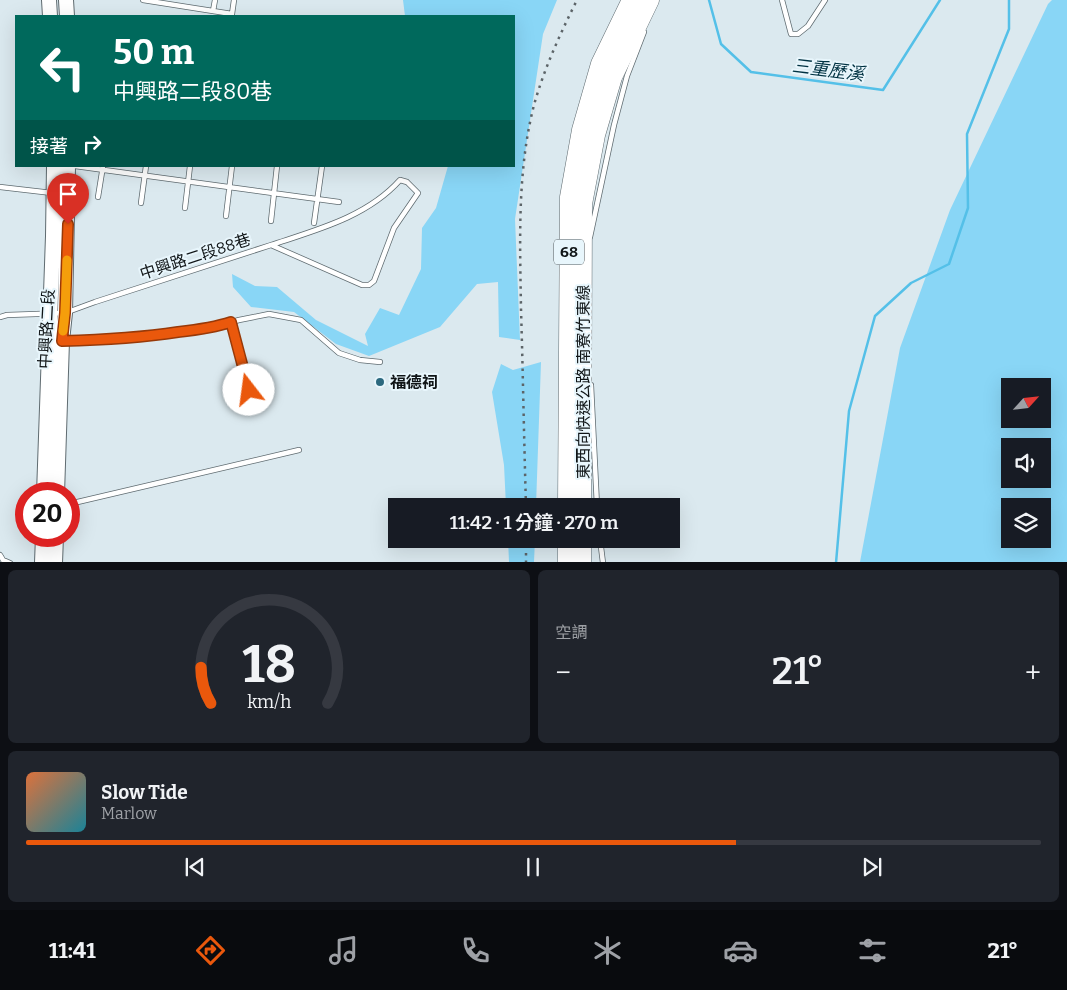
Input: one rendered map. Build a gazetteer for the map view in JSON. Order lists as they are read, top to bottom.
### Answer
{
  "streets": {
    "highway": ["68", "東西向快速公路 南寮竹東線"],
    "main road": ["中興路二段"],
    "lane": ["中興路二段88巷"]
  },
  "crossings": [
    ["中興路二段88巷", "中興路二段"]
  ],
  "water": ["三重歷溪"],
  "places": ["福德祠"],
  "north": "top right",
  "page": {
    "turn": ["50 m", "中興路二段80巷"],
    "then": "接著",
    "limit": "20",
    "trip": "11:42 · 1 分鐘 · 270 m",
    "tile": "空調",
    "heat": ["−", "21°", "+"],
    "song": ["Slow Tide", "Marlow"],
    "tabs": ["11:41", "21°"],
    "gauge": ["18", "km/h"]
  }
}
